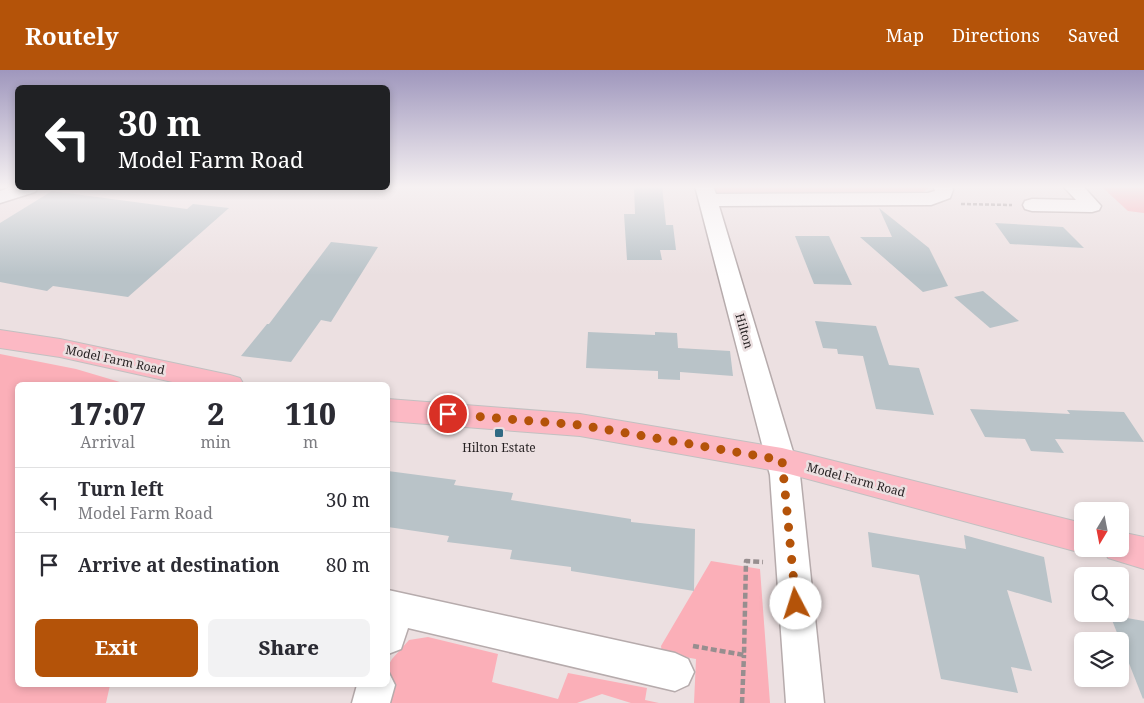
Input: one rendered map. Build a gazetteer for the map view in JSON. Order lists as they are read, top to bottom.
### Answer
{
  "streets": {
    "main road": ["Model Farm Road"],
    "street": ["Hilton"]
  },
  "crossings": [
    ["Hilton", "Model Farm Road"]
  ],
  "places": {
    "transit": ["Hilton Estate"]
  },
  "north": "bottom",
  "page": {
    "header": "Routely",
    "nav": ["Map", "Directions", "Saved"],
    "turn": ["30 m", "Model Farm Road"],
    "eta": [
      "17:07",
      "Arrival",
      "2",
      "min",
      "110",
      "m"
    ],
    "list": [
      {
        "name": "Turn left",
        "note": "Model Farm Road",
        "value": "30 m"
      },
      {
        "name": "Arrive at destination",
        "value": "80 m"
      }
    ],
    "buttons": ["Exit", "Share"]
  }
}
